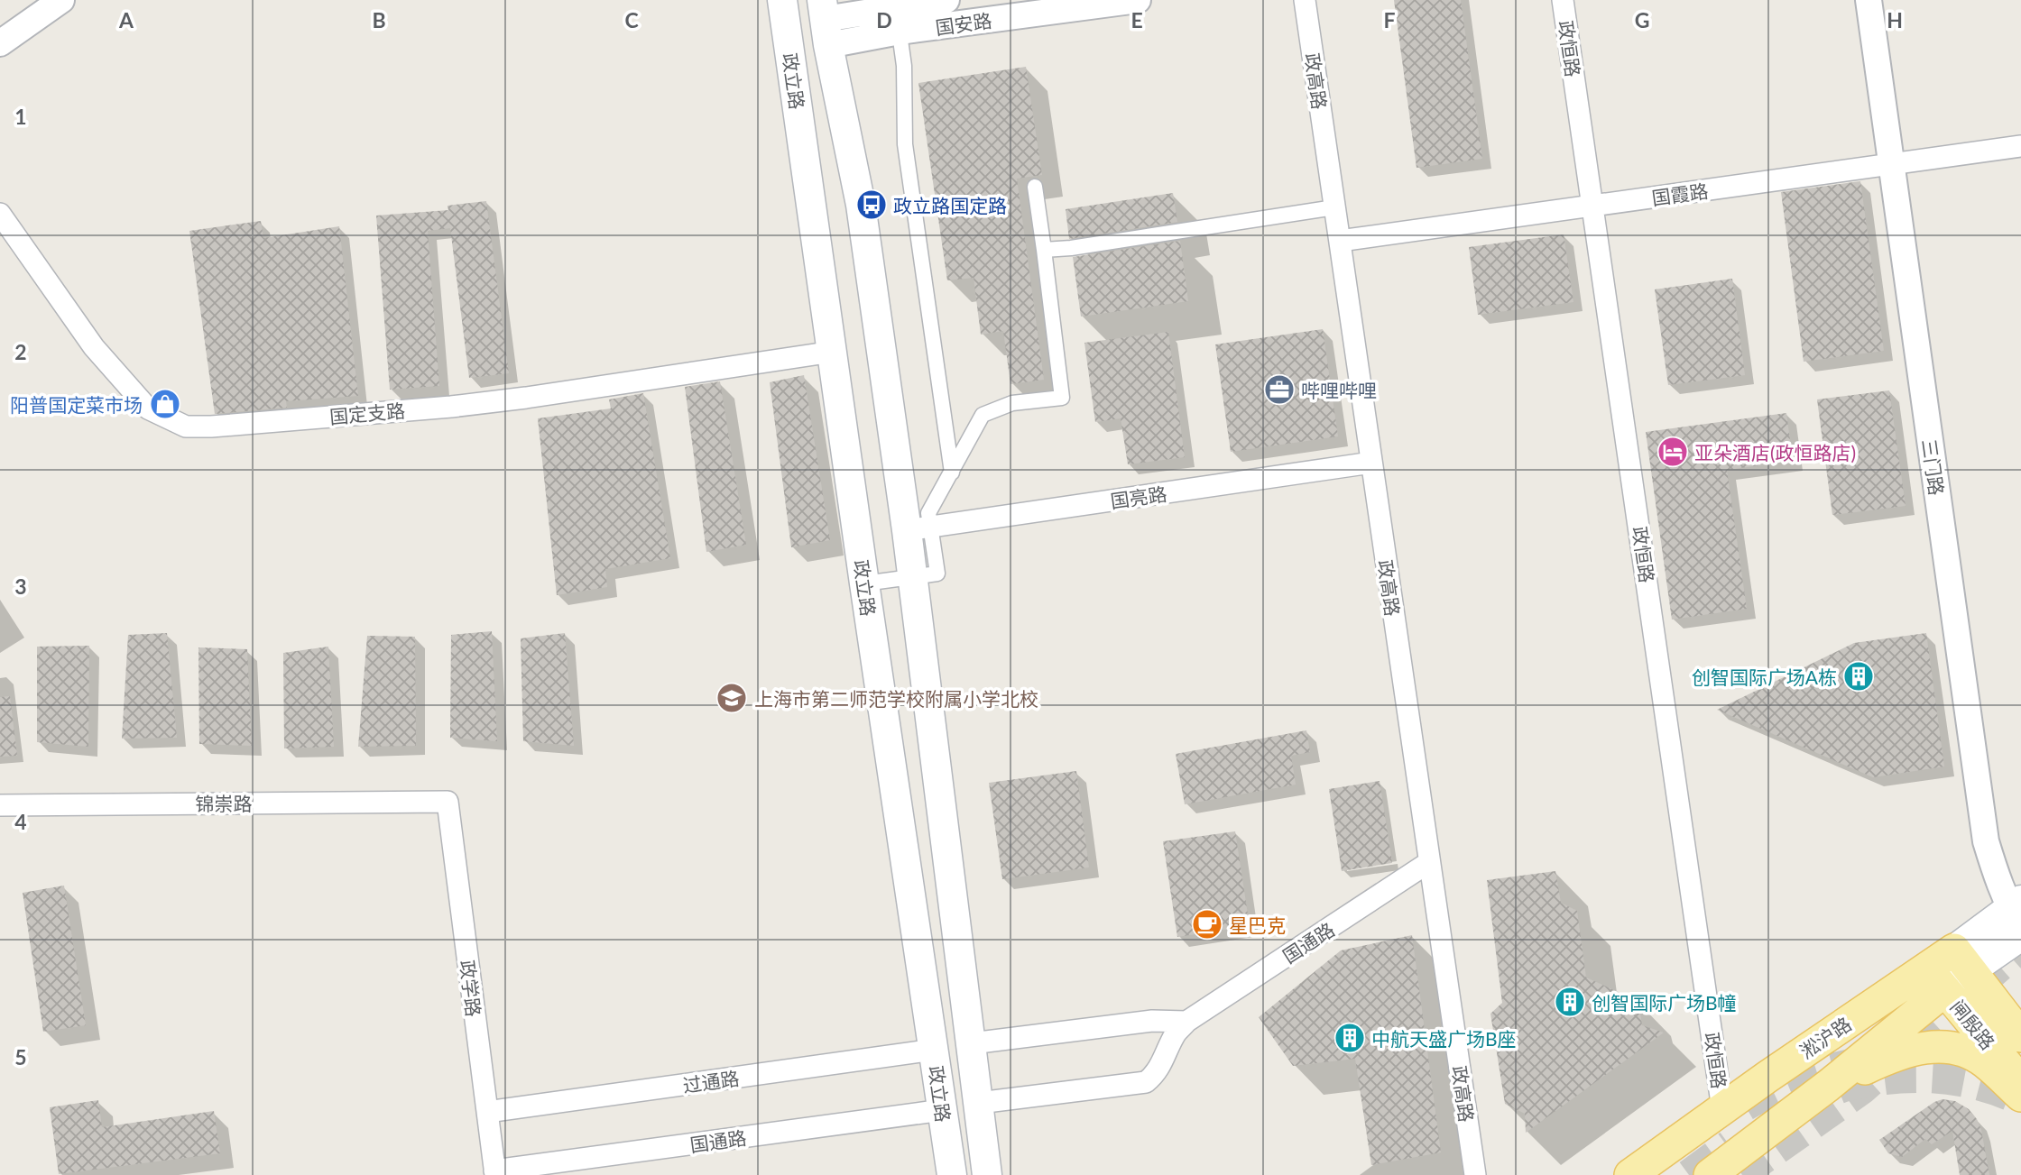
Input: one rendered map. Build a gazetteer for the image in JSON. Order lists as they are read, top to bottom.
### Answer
{
  "streets": {
    "main road": ["政立路", "闸殷路", "淞沪路"],
    "street": [
      "国安路",
      "政恒路",
      "政高路",
      "国霞路",
      "国定支路",
      "三门路",
      "国亮路",
      "锦崇路",
      "国通路",
      "政学路",
      "过通路"
    ]
  },
  "crossings": [
    ["国安路", "政立路"],
    ["政恒路", "国霞路"],
    ["政恒路", "淞沪路"],
    ["政立路", "国定支路"],
    ["政立路", "国亮路"],
    ["政立路", "国通路"],
    ["政立路", "过通路"],
    ["政高路", "国霞路"],
    ["政高路", "国亮路"],
    ["政高路", "国通路"],
    ["国霞路", "三门路"],
    ["三门路", "淞沪路"],
    ["锦崇路", "政学路"],
    ["国通路", "政学路"],
    ["政学路", "过通路"],
    ["闸殷路", "淞沪路"]
  ],
  "places": {
    "bus stop": ["政立路国定路"],
    "office": ["哔哩哔哩"],
    "shop": ["阳普国定菜市场"],
    "hotel": ["亚朵酒店(政恒路店)"],
    "building": ["创智国际广场A栋", "创智国际广场B幢", "中航天盛广场B座"],
    "school or university": ["上海市第二师范学校附属小学北校"],
    "cafe": ["星巴克"]
  },
  "grid": {
    "columns": [
      "A",
      "B",
      "C",
      "D",
      "E",
      "F",
      "G",
      "H"
    ],
    "rows": [
      "1",
      "2",
      "3",
      "4",
      "5"
    ]
  }
}
